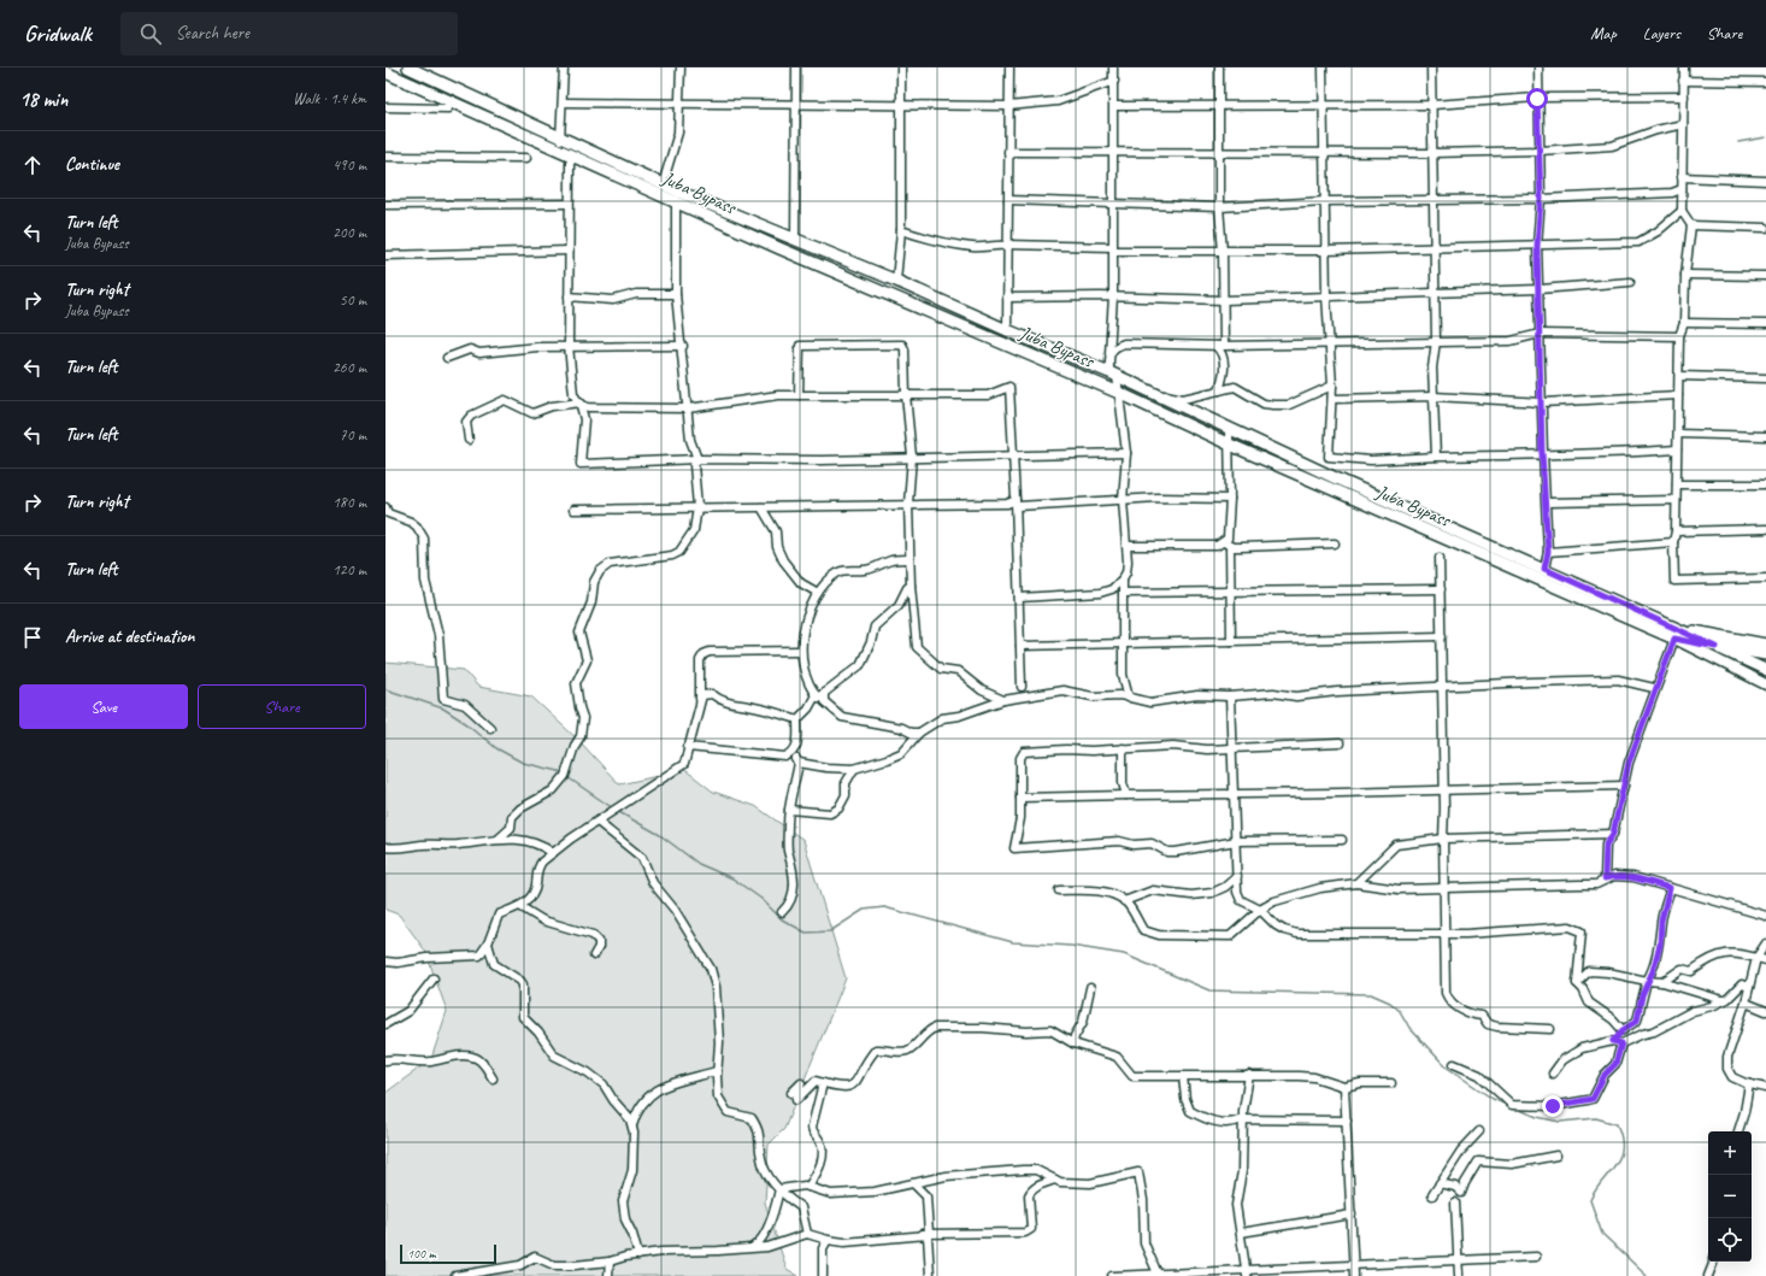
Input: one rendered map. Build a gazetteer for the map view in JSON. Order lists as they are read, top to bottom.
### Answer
{
  "streets": {
    "main road": ["Juba Bypass"]
  },
  "scale_bar": "100 m",
  "page": {
    "header": "Gridwalk",
    "search": "Search here",
    "nav": ["Map", "Layers", "Share"],
    "heading": ["18 min", "Walk · 1.4 km"],
    "list": [
      ["Continue", "490 m"],
      ["Turn left", "Juba Bypass", "200 m"],
      ["Turn right", "Juba Bypass", "50 m"],
      ["Turn left", "260 m"],
      ["Turn left", "70 m"],
      ["Turn right", "180 m"],
      ["Turn left", "120 m"],
      "Arrive at destination"
    ],
    "buttons": ["Save", "Share"],
    "map_buttons": ["+", "−"],
    "scale": "100 m"
  }
}
